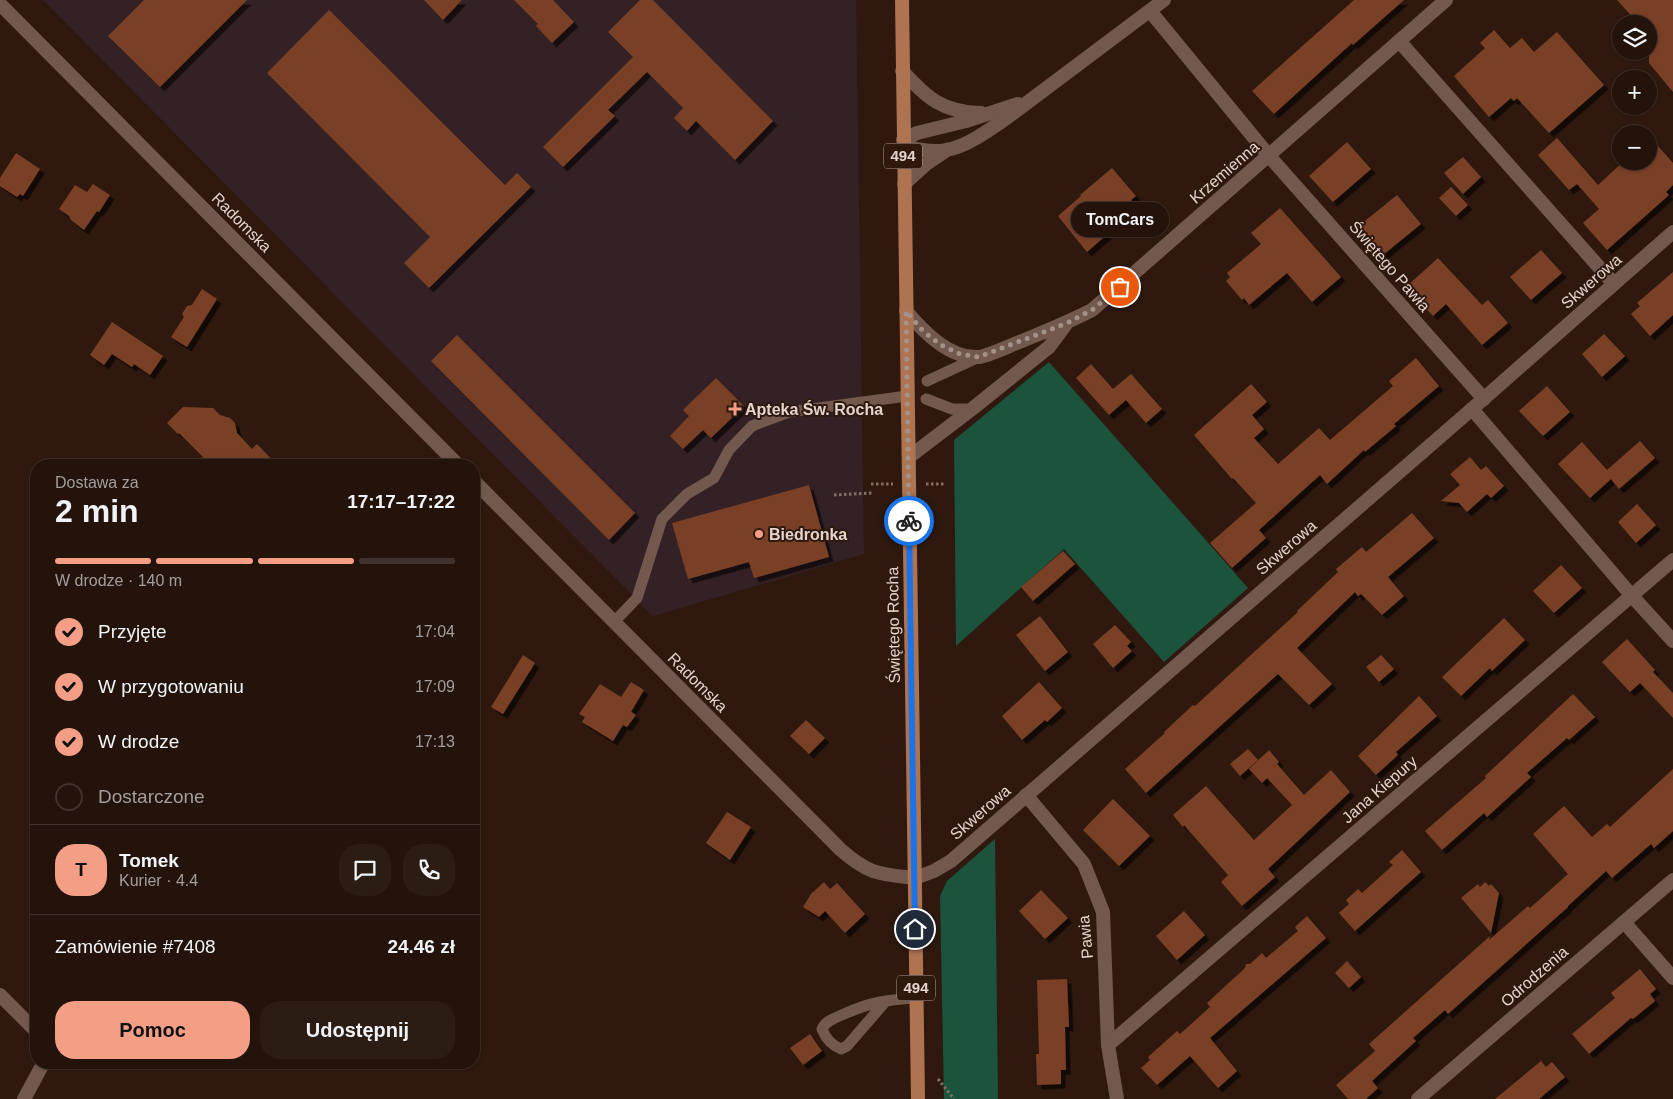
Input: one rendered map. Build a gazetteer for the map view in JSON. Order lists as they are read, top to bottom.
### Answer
{
  "streets": {
    "main road": ["494", "Świętego Rocha"],
    "street": [
      "Krzemienna",
      "Radomska",
      "Świętego Pawła",
      "Skwerowa",
      "Jana Kiepury",
      "Pawia",
      "Odrodzenia"
    ]
  },
  "crossings": [
    ["Krzemienna", "Świętego Pawła"],
    ["Krzemienna", "Świętego Rocha"],
    ["Radomska", "Skwerowa"],
    ["Radomska", "Świętego Rocha"],
    ["Świętego Pawła", "Skwerowa"],
    ["Skwerowa", "Świętego Rocha"],
    ["Skwerowa", "Pawia"],
    ["Jana Kiepury", "Pawia"]
  ],
  "places": {
    "other": ["TomCars", "Biedronka"],
    "health": ["Apteka Św. Rocha"]
  },
  "page": {
    "map_buttons": ["+", "−"],
    "bubble": "TomCars",
    "heading": ["2 min", "Dostawa za", "17:17–17:22"],
    "panel": [
      "Tomek",
      "Kurier · 4.4",
      "Zamówienie #7408",
      "24.46 zł"
    ],
    "bar": "W drodze · 140 m",
    "list": [
      ["Przyjęte", "17:04"],
      ["W przygotowaniu", "17:09"],
      ["W drodze", "17:13"],
      "Dostarczone"
    ],
    "round": "T",
    "buttons": ["Pomoc", "Udostępnij"]
  }
}
